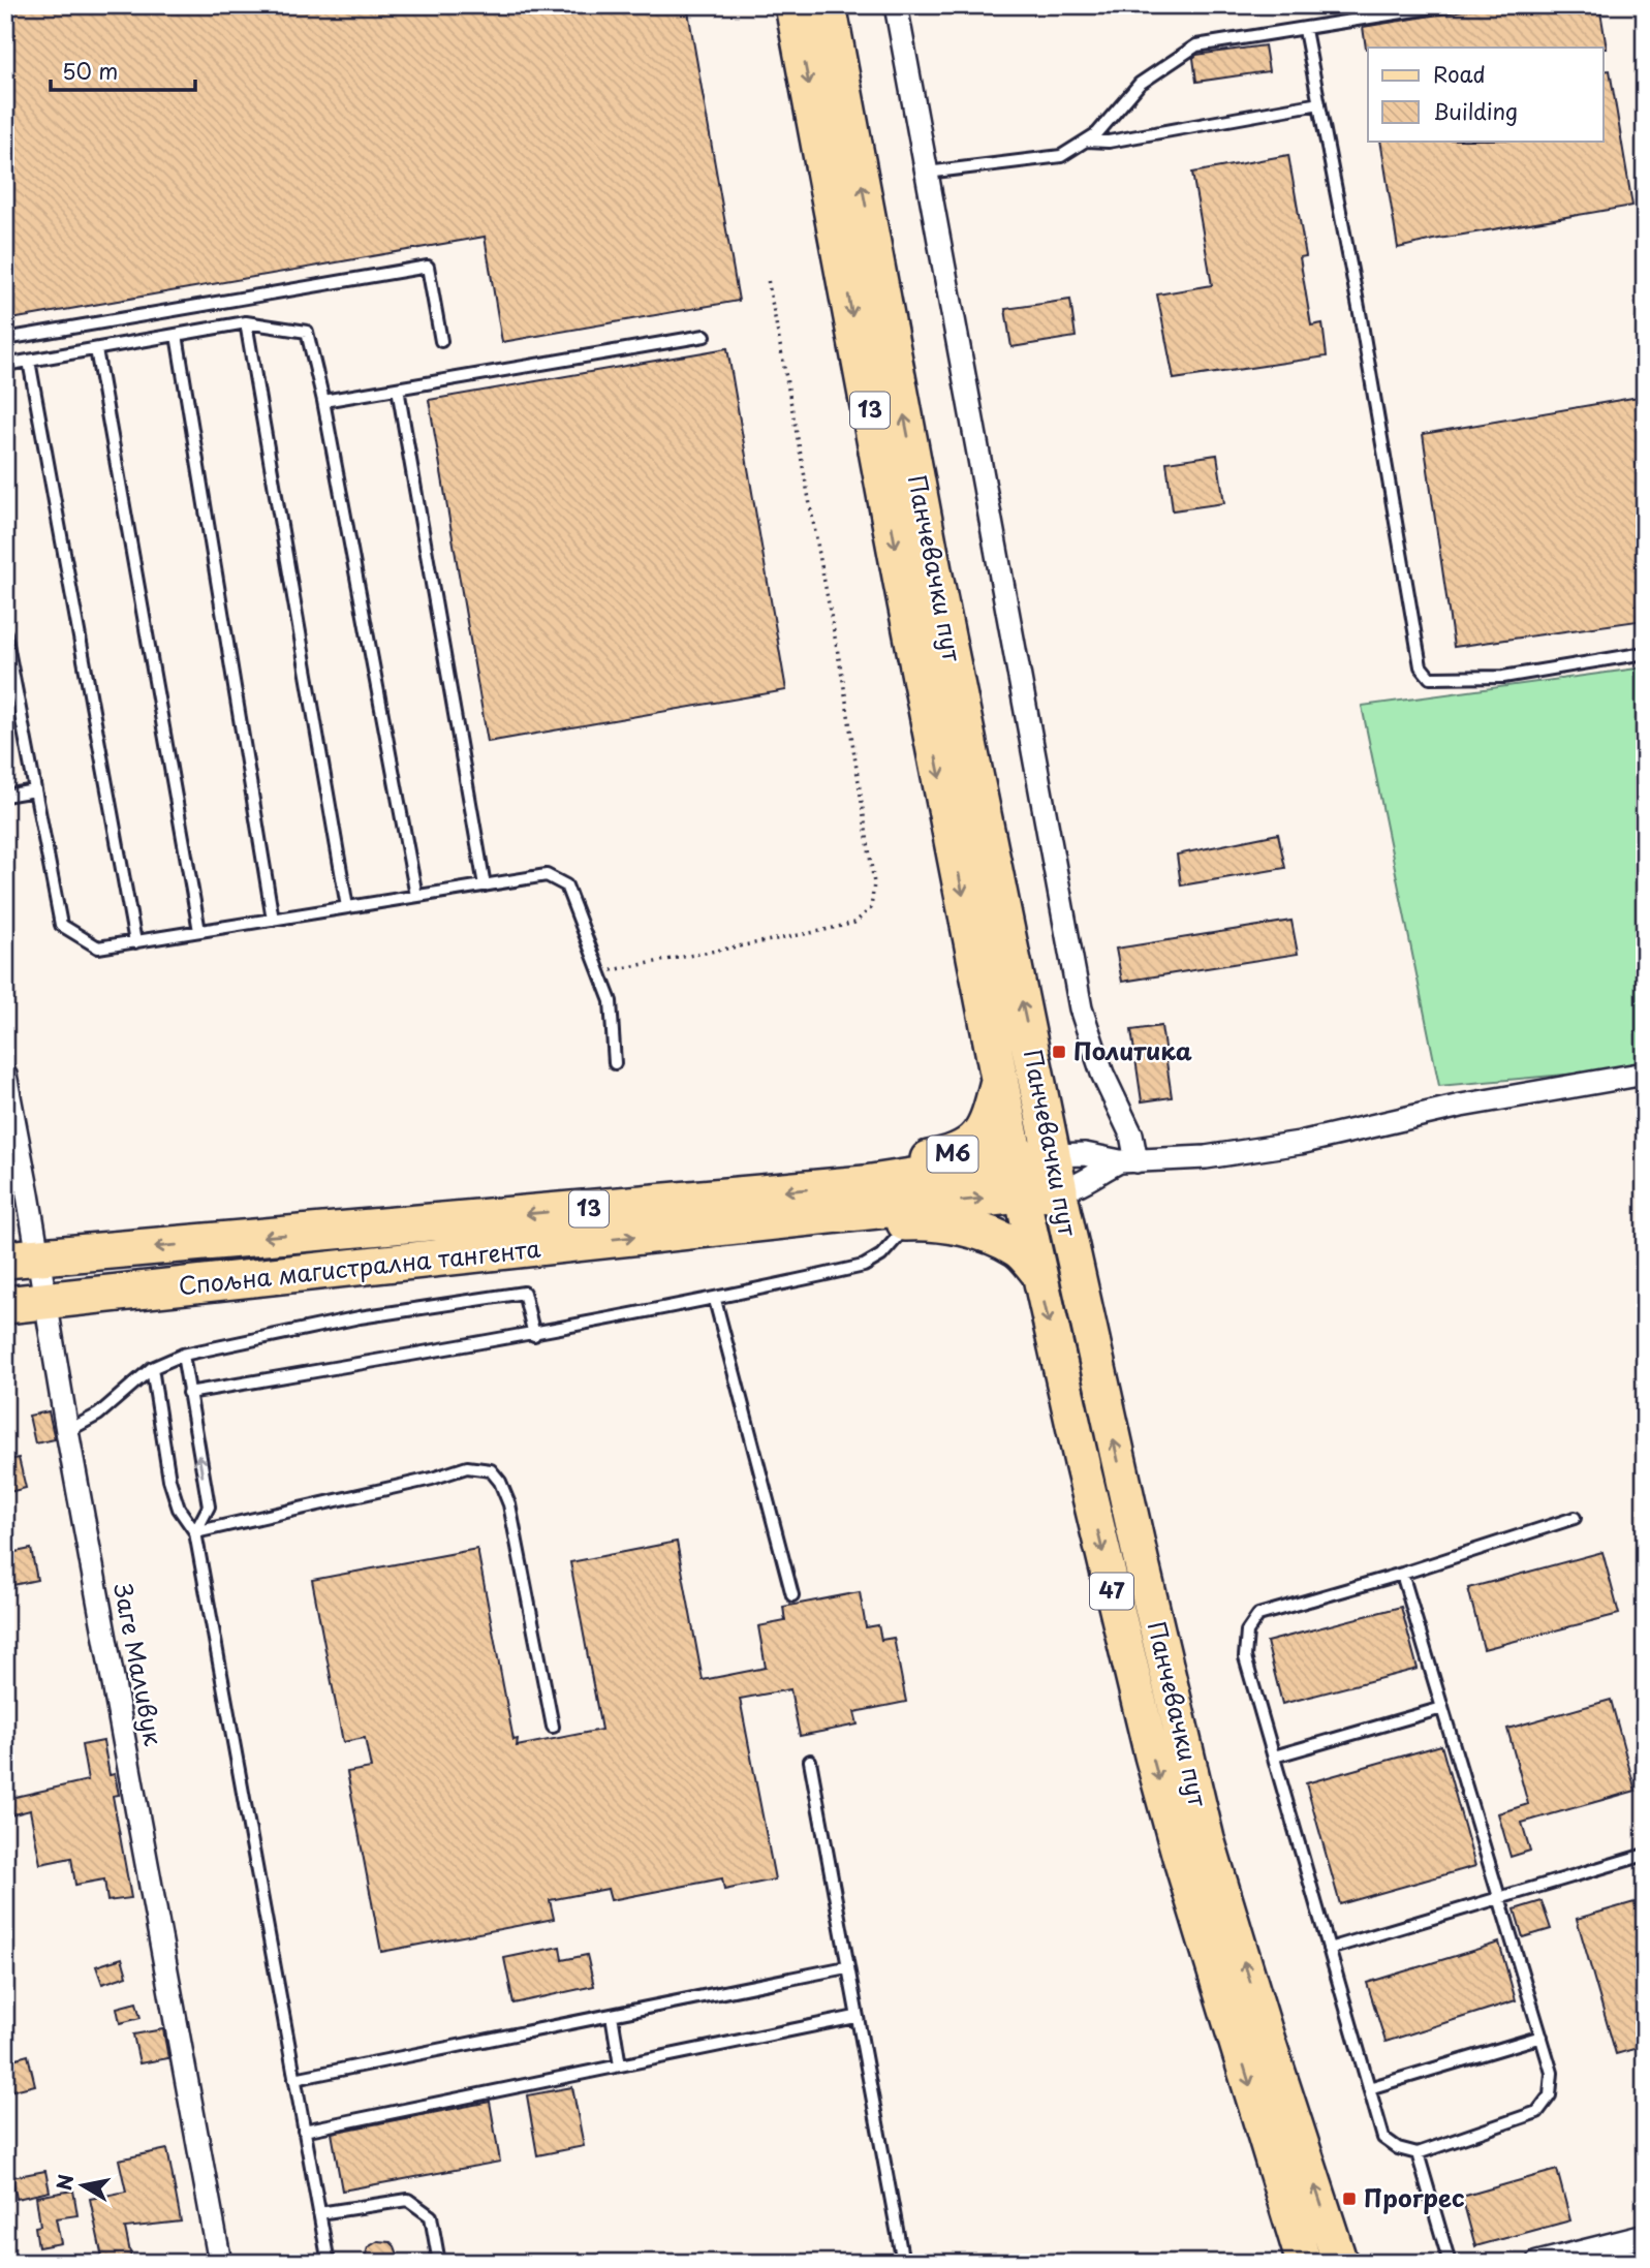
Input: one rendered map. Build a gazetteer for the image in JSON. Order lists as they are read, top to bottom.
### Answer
{
  "streets": {
    "highway": [
      "13",
      "Панчевачки пут",
      "M6",
      "Спољна магистрална тангента"
    ],
    "main road": ["47"],
    "street": ["Заге Маливук"]
  },
  "crossings": [
    ["Панчевачки пут", "M6"],
    ["Панчевачки пут", "Спољна магистрална тангента"],
    ["M6", "Спољна магистрална тангента"],
    ["Спољна магистрална тангента", "Заге Маливук"]
  ],
  "places": {
    "transit": ["Политика", "Прогрес"]
  },
  "legend": ["Road", "Building"],
  "scale_bar": "50 m",
  "north": "left"
}
